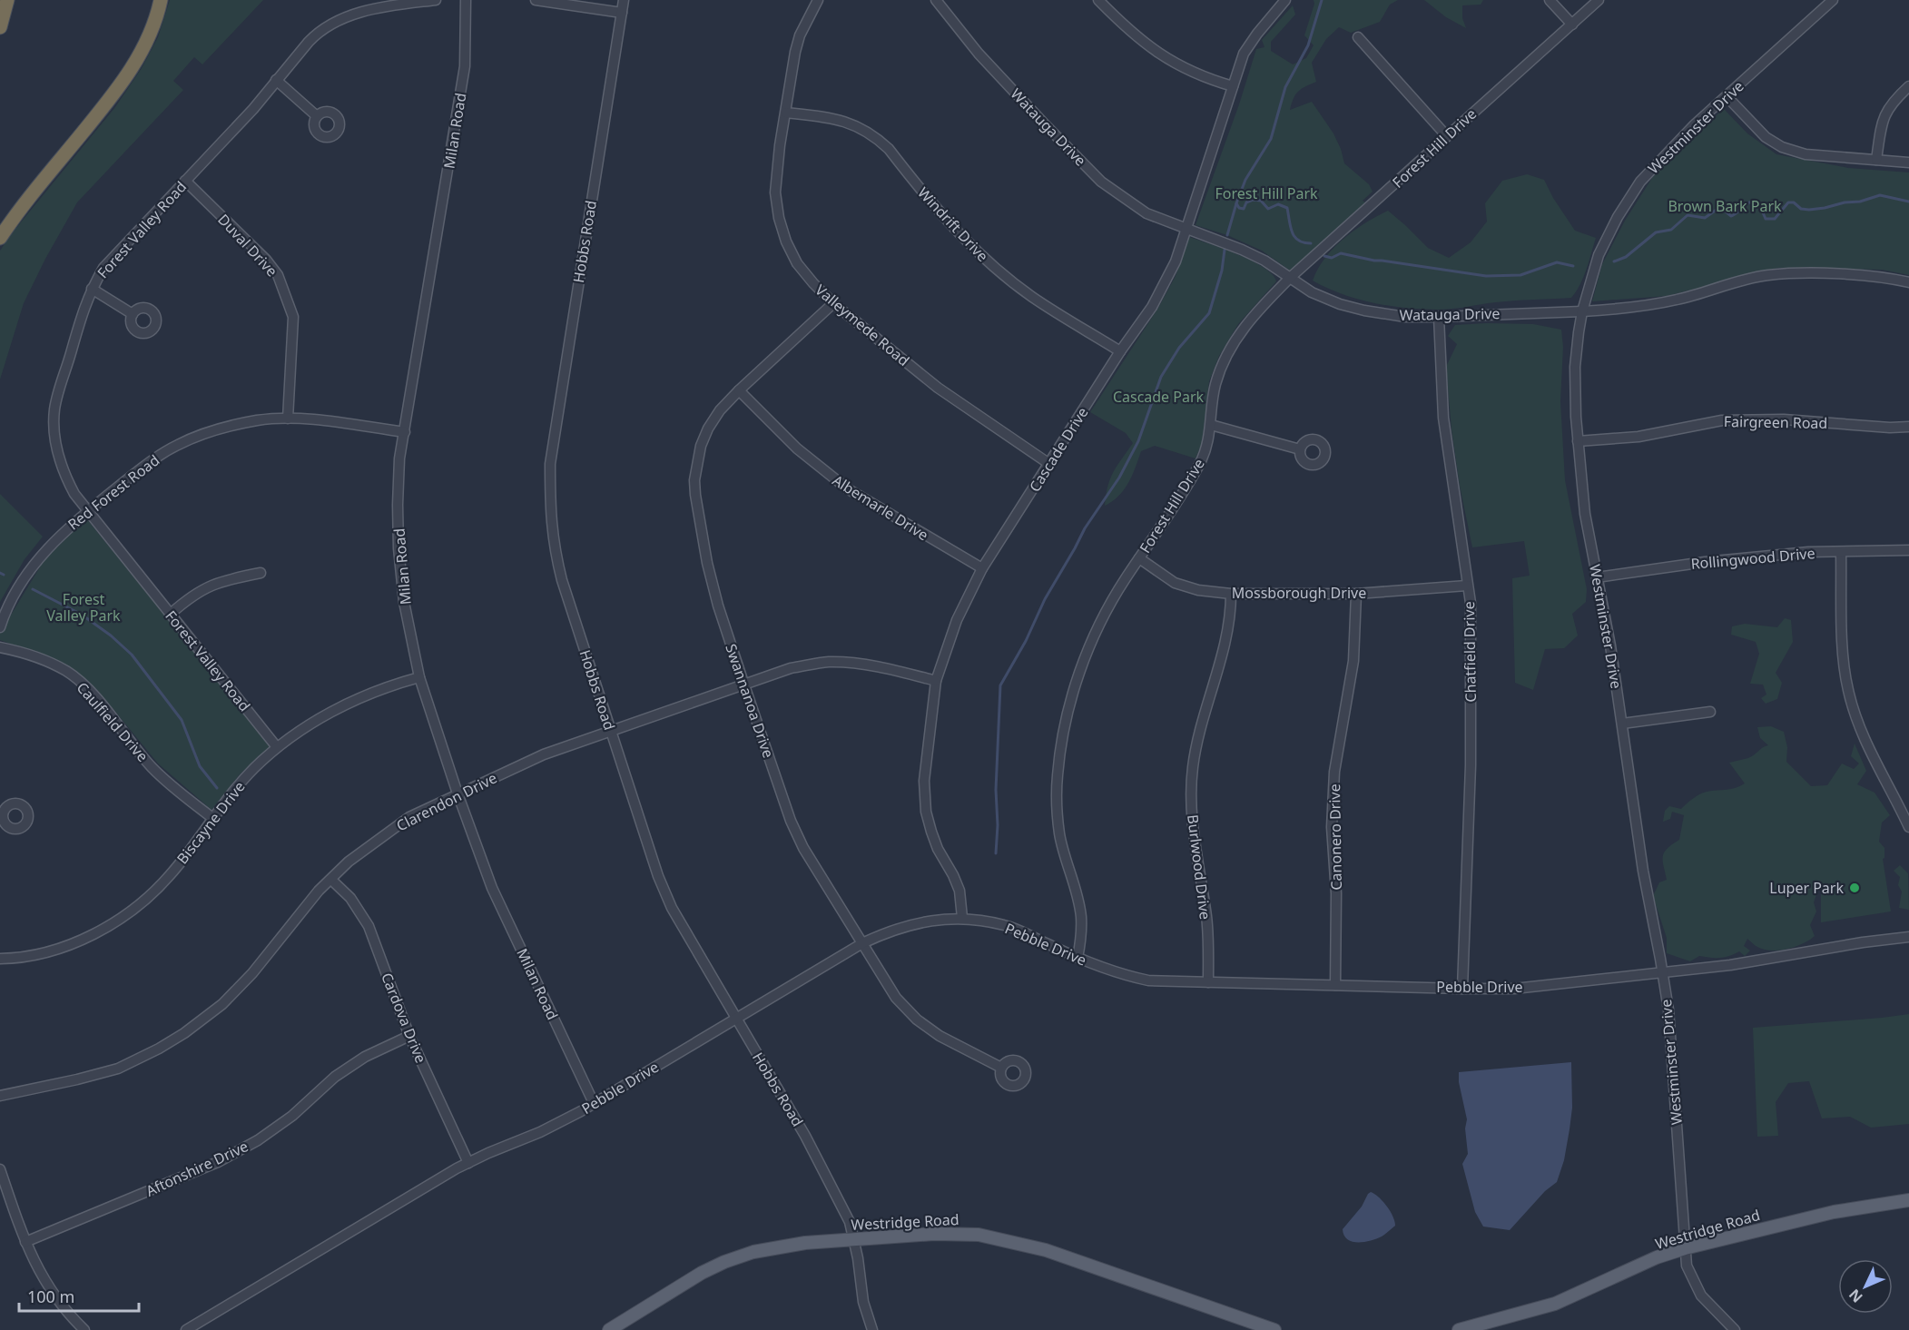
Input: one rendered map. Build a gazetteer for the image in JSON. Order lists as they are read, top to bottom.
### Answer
{
  "streets": {
    "main road": ["Westridge Road"],
    "street": [
      "Watauga Drive",
      "Westminster Drive",
      "Milan Road",
      "Forest Hill Drive",
      "Windrift Drive",
      "Forest Valley Road",
      "Hobbs Road",
      "Duval Drive",
      "Valleymede Road",
      "Fairgreen Road",
      "Cascade Drive",
      "Red Forest Road",
      "Albemarle Drive",
      "Rollingwood Drive",
      "Mossborough Drive",
      "Chatfield Drive",
      "Swannanoa Drive",
      "Caulfield Drive",
      "Clarendon Drive",
      "Biscayne Drive",
      "Canonero Drive",
      "Burlwood Drive",
      "Pebble Drive",
      "Cardova Drive",
      "Aftonshire Drive"
    ]
  },
  "crossings": [
    ["Watauga Drive", "Westminster Drive"],
    ["Watauga Drive", "Forest Hill Drive"],
    ["Watauga Drive", "Cascade Drive"],
    ["Watauga Drive", "Chatfield Drive"],
    ["Westminster Drive", "Fairgreen Road"],
    ["Westminster Drive", "Rollingwood Drive"],
    ["Westminster Drive", "Pebble Drive"],
    ["Westminster Drive", "Westridge Road"],
    ["Milan Road", "Red Forest Road"],
    ["Milan Road", "Clarendon Drive"],
    ["Milan Road", "Biscayne Drive"],
    ["Milan Road", "Pebble Drive"],
    ["Forest Hill Drive", "Mossborough Drive"],
    ["Forest Hill Drive", "Pebble Drive"],
    ["Windrift Drive", "Valleymede Road"],
    ["Windrift Drive", "Cascade Drive"],
    ["Forest Valley Road", "Duval Drive"],
    ["Forest Valley Road", "Red Forest Road"],
    ["Forest Valley Road", "Biscayne Drive"],
    ["Hobbs Road", "Clarendon Drive"],
    ["Hobbs Road", "Pebble Drive"],
    ["Hobbs Road", "Westridge Road"],
    ["Duval Drive", "Red Forest Road"],
    ["Valleymede Road", "Cascade Drive"],
    ["Valleymede Road", "Swannanoa Drive"],
    ["Cascade Drive", "Albemarle Drive"],
    ["Cascade Drive", "Clarendon Drive"],
    ["Cascade Drive", "Pebble Drive"],
    ["Albemarle Drive", "Swannanoa Drive"],
    ["Mossborough Drive", "Chatfield Drive"],
    ["Mossborough Drive", "Canonero Drive"],
    ["Mossborough Drive", "Burlwood Drive"],
    ["Chatfield Drive", "Pebble Drive"],
    ["Swannanoa Drive", "Clarendon Drive"],
    ["Swannanoa Drive", "Pebble Drive"],
    ["Caulfield Drive", "Biscayne Drive"],
    ["Clarendon Drive", "Cardova Drive"],
    ["Canonero Drive", "Pebble Drive"],
    ["Burlwood Drive", "Pebble Drive"],
    ["Pebble Drive", "Cardova Drive"],
    ["Cardova Drive", "Aftonshire Drive"]
  ],
  "parks": [
    "Forest Hill Park",
    "Brown Bark Park",
    "Cascade Park",
    "Forest Valley Park"
  ],
  "places": ["Luper Park"],
  "scale_bar": "100 m",
  "north": "bottom left"
}
